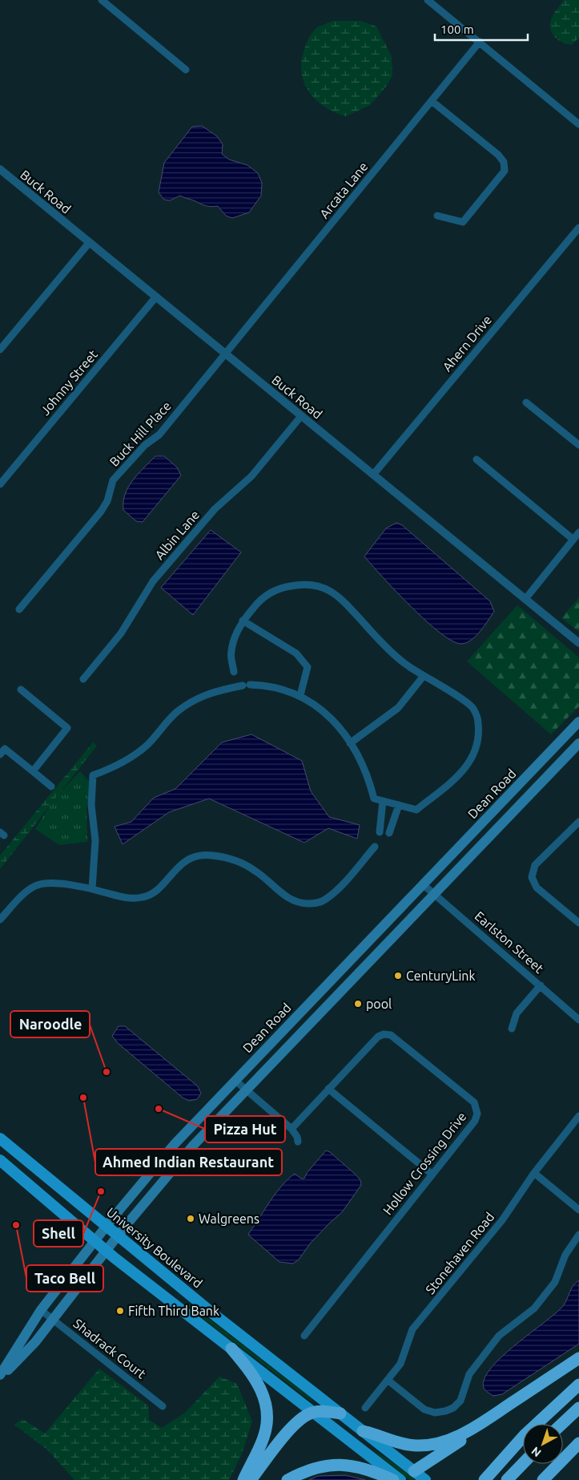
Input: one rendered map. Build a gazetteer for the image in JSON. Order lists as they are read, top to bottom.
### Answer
{
  "streets": {
    "main road": ["Dean Road", "University Boulevard"],
    "street": [
      "Arcata Lane",
      "Buck Road",
      "Ahern Drive",
      "Johnny Street",
      "Buck Hill Place",
      "Albin Lane",
      "Earlston Street",
      "Hollow Crossing Drive",
      "Stonehaven Road",
      "Shadrack Court"
    ]
  },
  "crossings": [
    ["Arcata Lane", "Buck Road"],
    ["Arcata Lane", "Buck Hill Place"],
    ["Buck Road", "Ahern Drive"],
    ["Buck Road", "Johnny Street"],
    ["Buck Road", "Buck Hill Place"],
    ["Buck Road", "Albin Lane"],
    ["Dean Road", "Earlston Street"],
    ["Dean Road", "University Boulevard"],
    ["Dean Road", "Shadrack Court"]
  ],
  "places": [
    "CenturyLink",
    "pool",
    "Naroodle",
    "Ahmed Indian Restaurant",
    "Pizza Hut",
    "Shell",
    "Walgreens",
    "Taco Bell",
    "Fifth Third Bank"
  ],
  "scale_bar": "100 m",
  "north": "bottom left"
}
